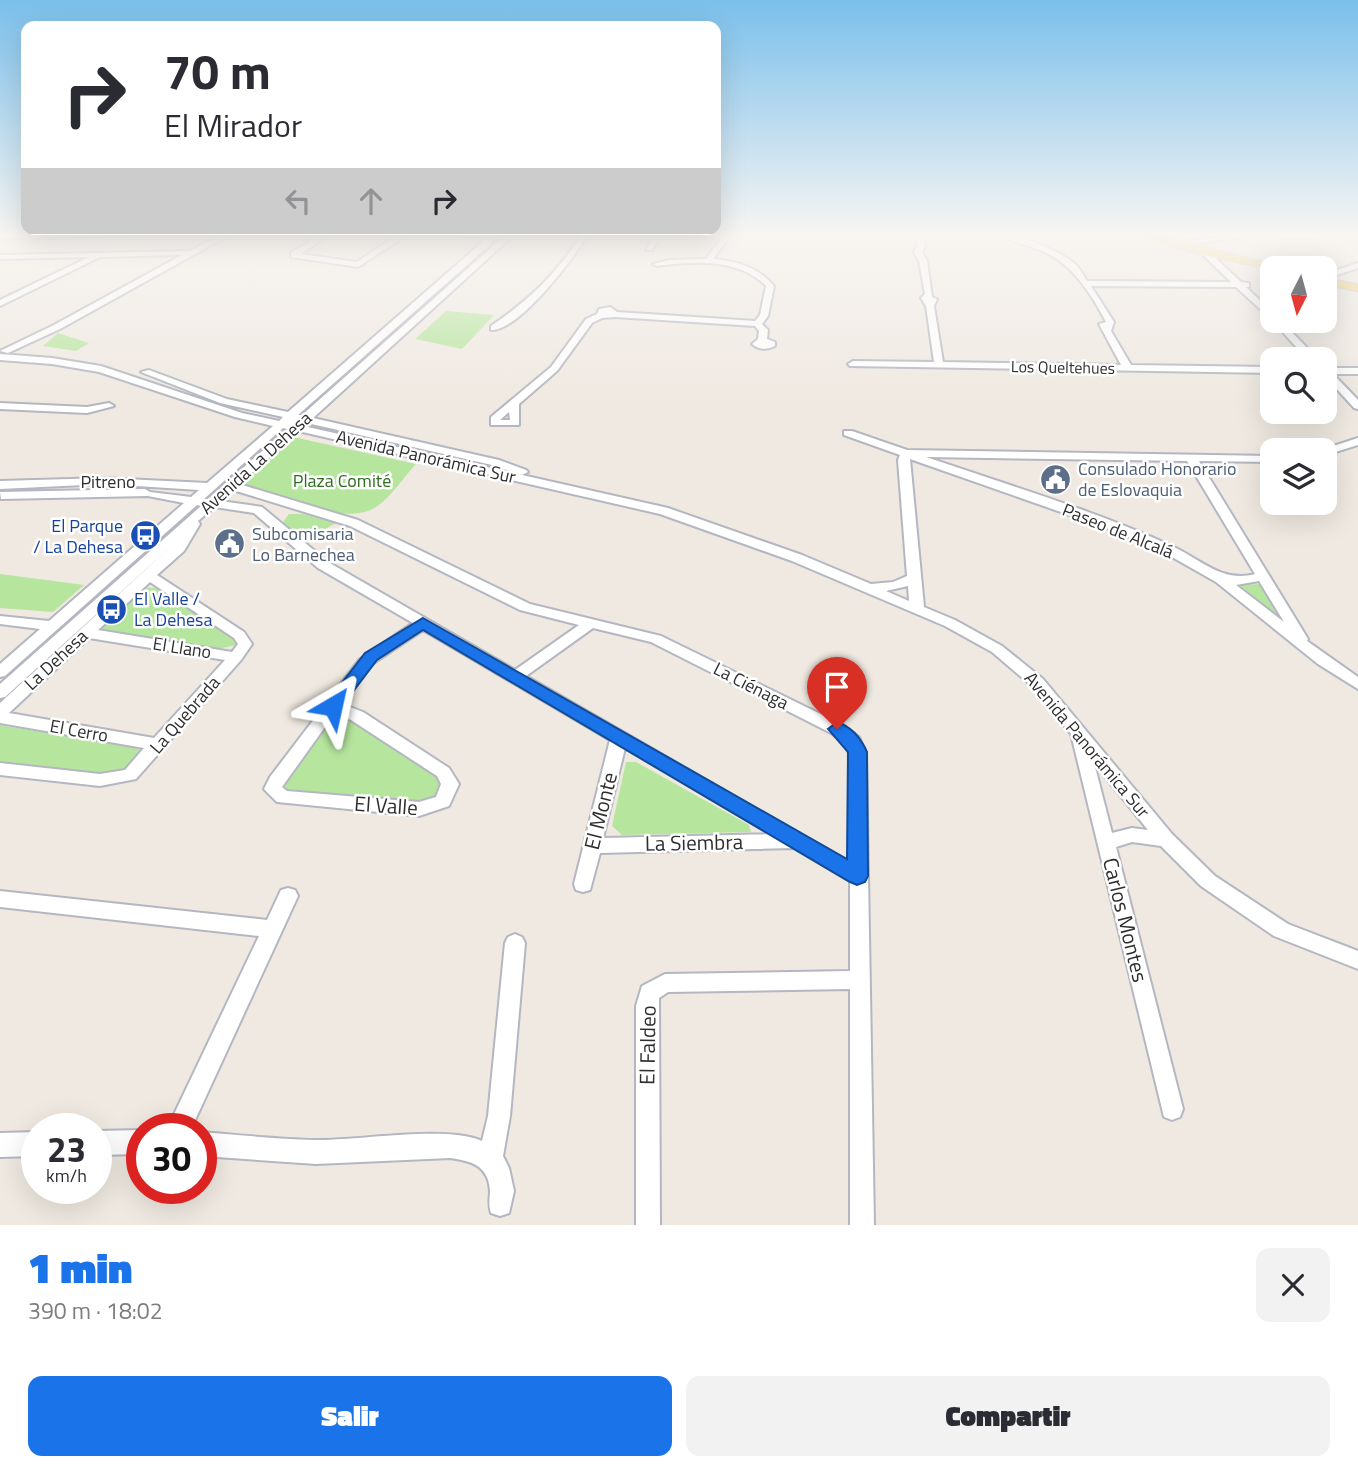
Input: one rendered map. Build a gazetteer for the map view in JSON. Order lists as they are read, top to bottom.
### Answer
{
  "streets": {
    "street": [
      "Los Queltehues",
      "Avenida Panorámica Sur",
      "Avenida La Dehesa",
      "Pitreno",
      "Paseo de Alcalá",
      "El Llano",
      "La Dehesa",
      "La Ciénaga",
      "La Quebrada",
      "El Cerro",
      "El Valle",
      "El Monte",
      "La Siembra",
      "Carlos Montes",
      "El Faldeo"
    ]
  },
  "crossings": [
    ["Avenida Panorámica Sur", "Avenida La Dehesa"],
    ["Avenida Panorámica Sur", "Carlos Montes"],
    ["Avenida La Dehesa", "Pitreno"],
    ["Avenida La Dehesa", "La Dehesa"],
    ["Avenida La Dehesa", "La Ciénaga"],
    ["El Llano", "La Dehesa"],
    ["El Llano", "La Quebrada"],
    ["La Dehesa", "El Cerro"],
    ["La Ciénaga", "El Faldeo"],
    ["La Quebrada", "El Cerro"],
    ["El Monte", "La Siembra"]
  ],
  "parks": ["Plaza Comité"],
  "places": {
    "public building": ["Consulado Honorario de Eslovaquia", "Subcomisaria Lo Barnechea"],
    "bus stop": ["El Parque / La Dehesa", "El Valle / La Dehesa"]
  },
  "north": "bottom",
  "page": {
    "turn": ["70 m", "El Mirador"],
    "speed": "23 km/h",
    "limit": "30",
    "heading": ["1 min", "390 m · 18:02"],
    "buttons": ["Salir", "Compartir"]
  }
}
